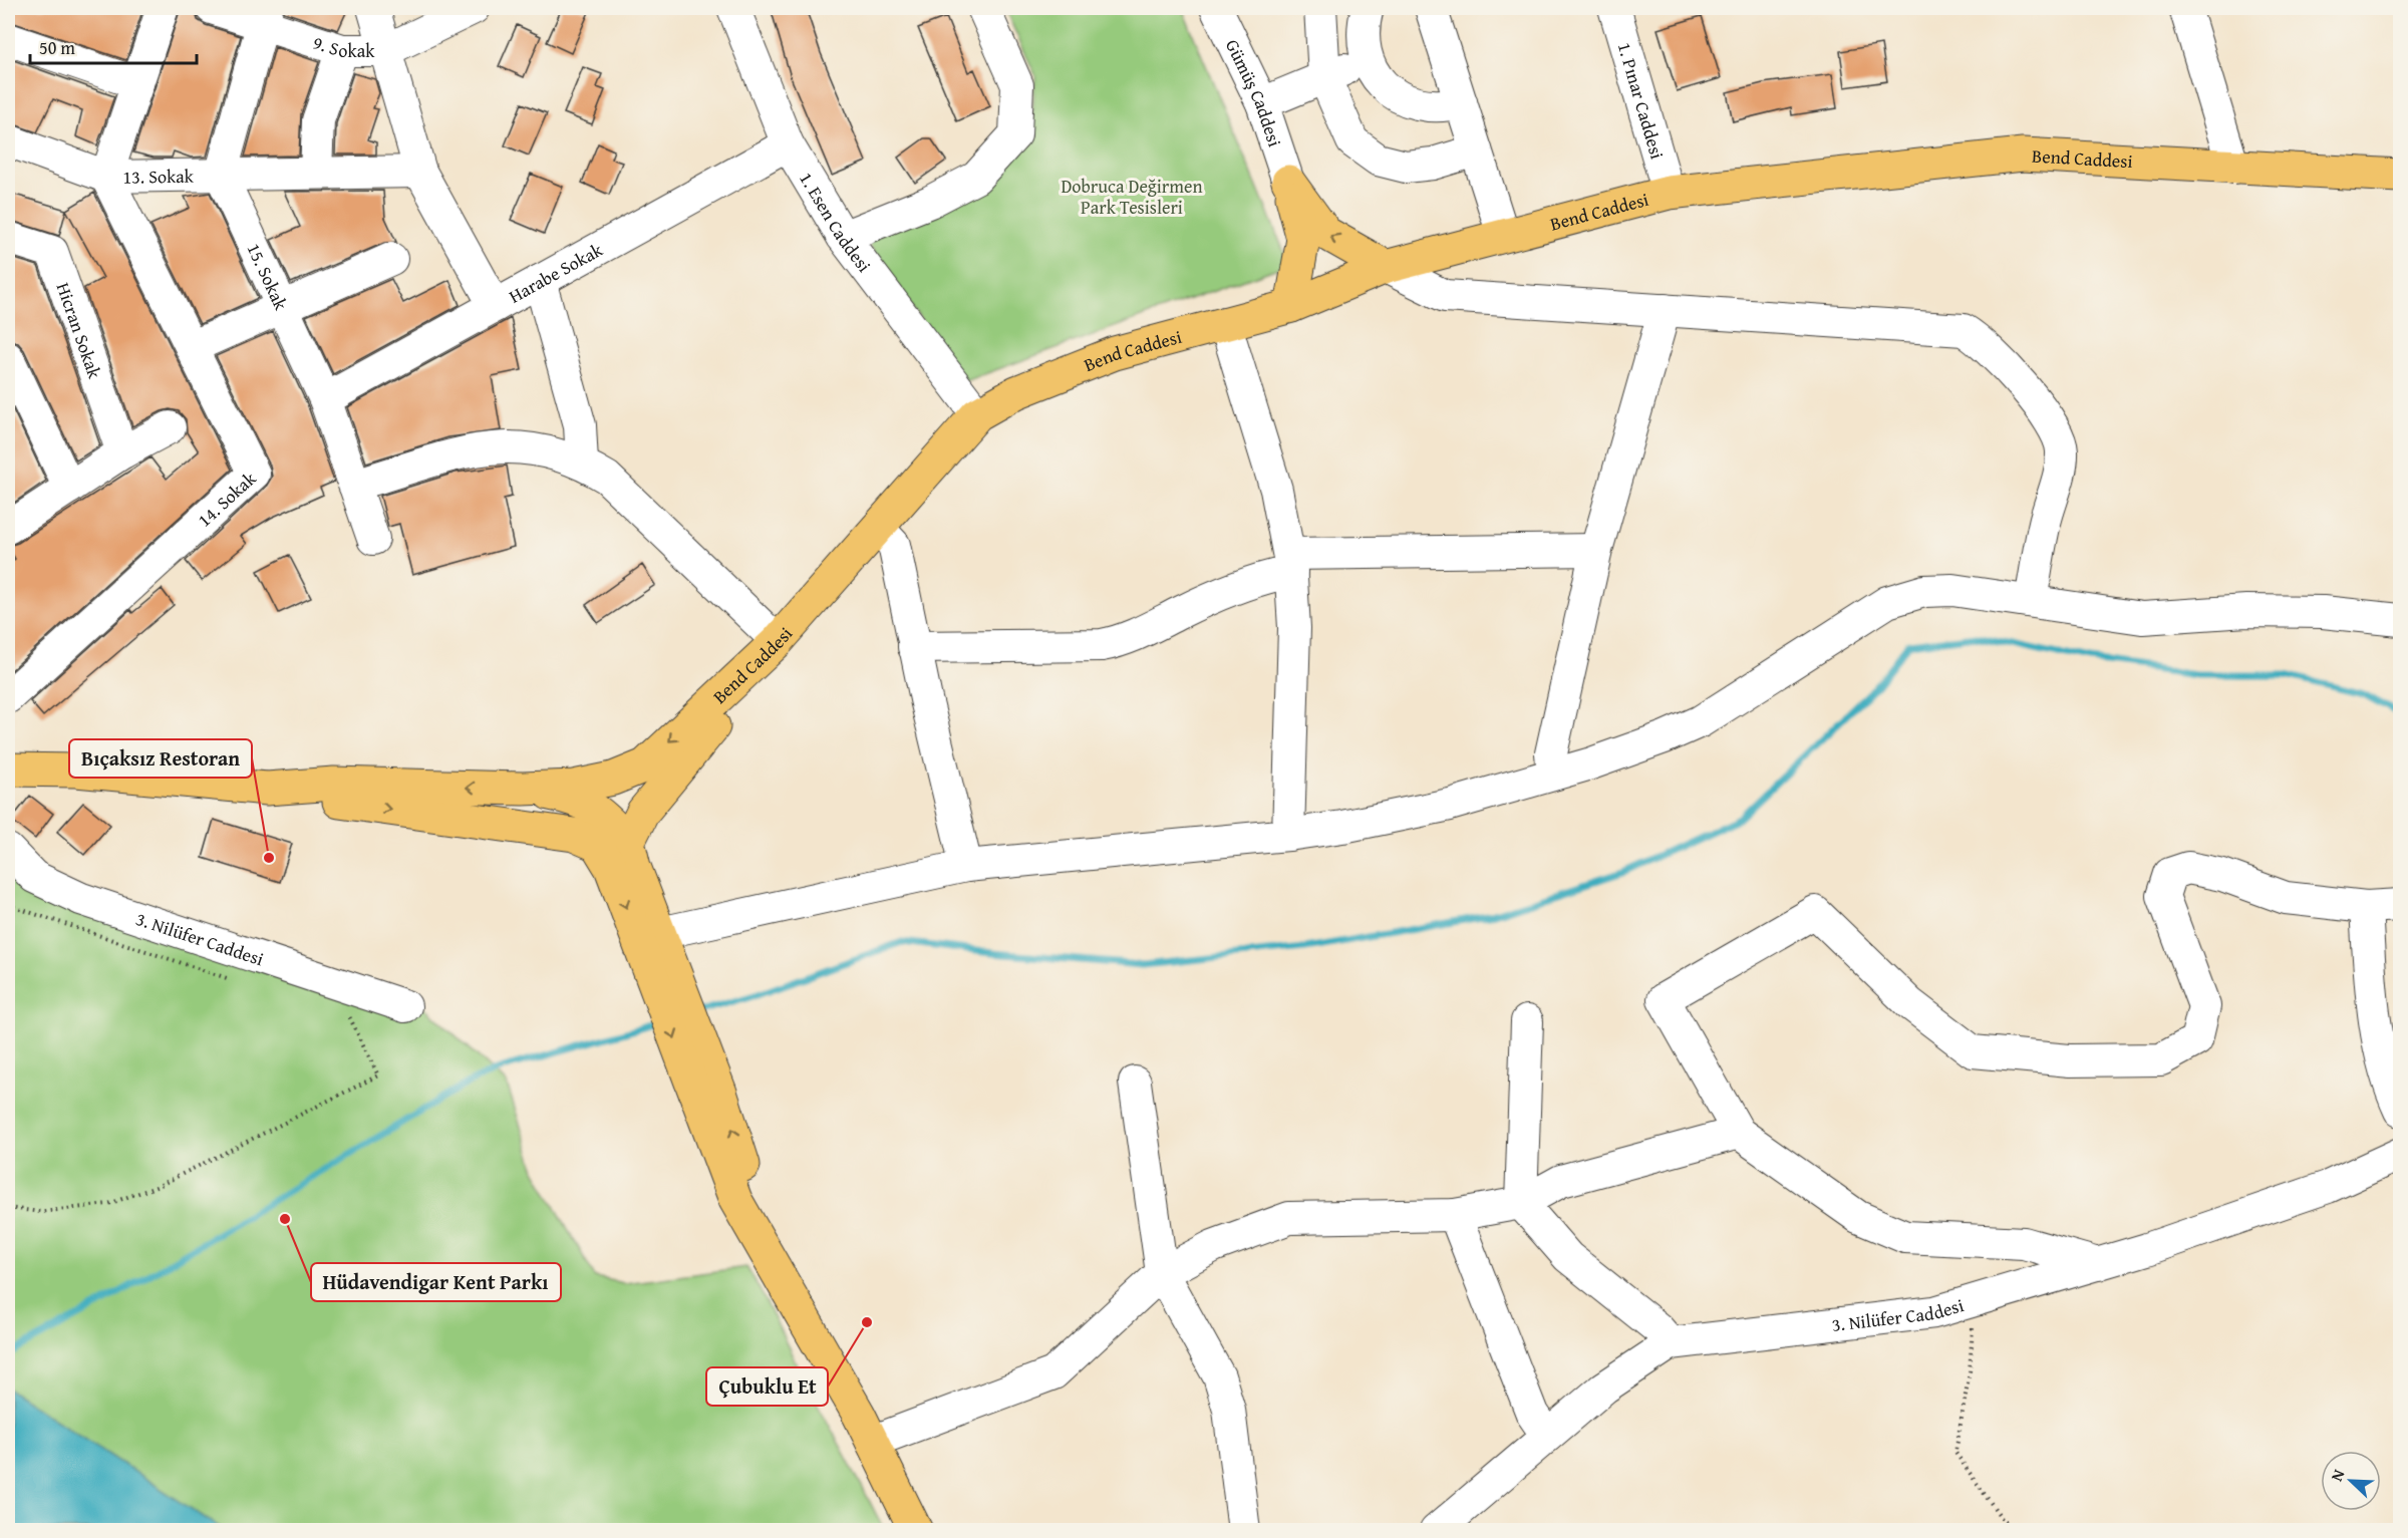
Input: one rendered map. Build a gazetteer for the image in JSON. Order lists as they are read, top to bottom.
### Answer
{
  "streets": {
    "main road": ["Bend Caddesi"],
    "street": [
      "9. Sokak",
      "Gümüş Caddesi",
      "1. Pınar Caddesi",
      "13. Sokak",
      "1. Esen Caddesi",
      "Harabe Sokak",
      "15. Sokak",
      "Hicran Sokak",
      "14. Sokak",
      "3. Nilüfer Caddesi"
    ]
  },
  "crossings": [
    ["1. Pınar Caddesi", "Bend Caddesi"],
    ["Bend Caddesi", "1. Esen Caddesi"],
    ["13. Sokak", "15. Sokak"],
    ["13. Sokak", "14. Sokak"],
    ["1. Esen Caddesi", "Harabe Sokak"],
    ["Harabe Sokak", "15. Sokak"]
  ],
  "parks": ["Dobruca Değirmen Park Tesisleri"],
  "places": ["Bıçaksız Restoran", "Hüdavendigar Kent Parkı", "Çubuklu Et"],
  "scale_bar": "50 m",
  "north": "top left"
}
